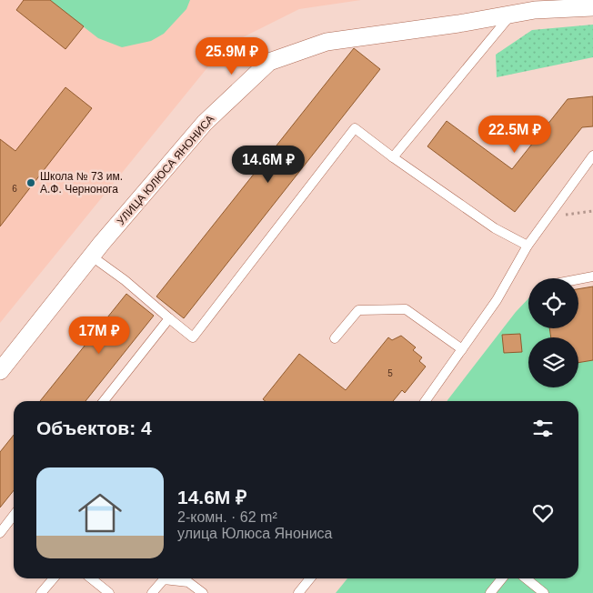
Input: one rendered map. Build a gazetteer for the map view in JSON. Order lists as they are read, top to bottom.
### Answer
{
  "streets": {
    "street": ["УЛИЦА ЮЛЮСА ЯНОНИСА"]
  },
  "places": ["Школа № 73 им. А.Ф. Чернонога"],
  "house_numbers": ["6", "5"],
  "page": {
    "price": [
      "25.9M ₽",
      "22.5M ₽",
      "14.6M ₽",
      "17M ₽"
    ],
    "heading": "Объектов: 4",
    "list": [
      {
        "name": "14.6M ₽",
        "note": "2-комн. · 62 m² · улица Юлюса Янониса"
      }
    ]
  }
}
